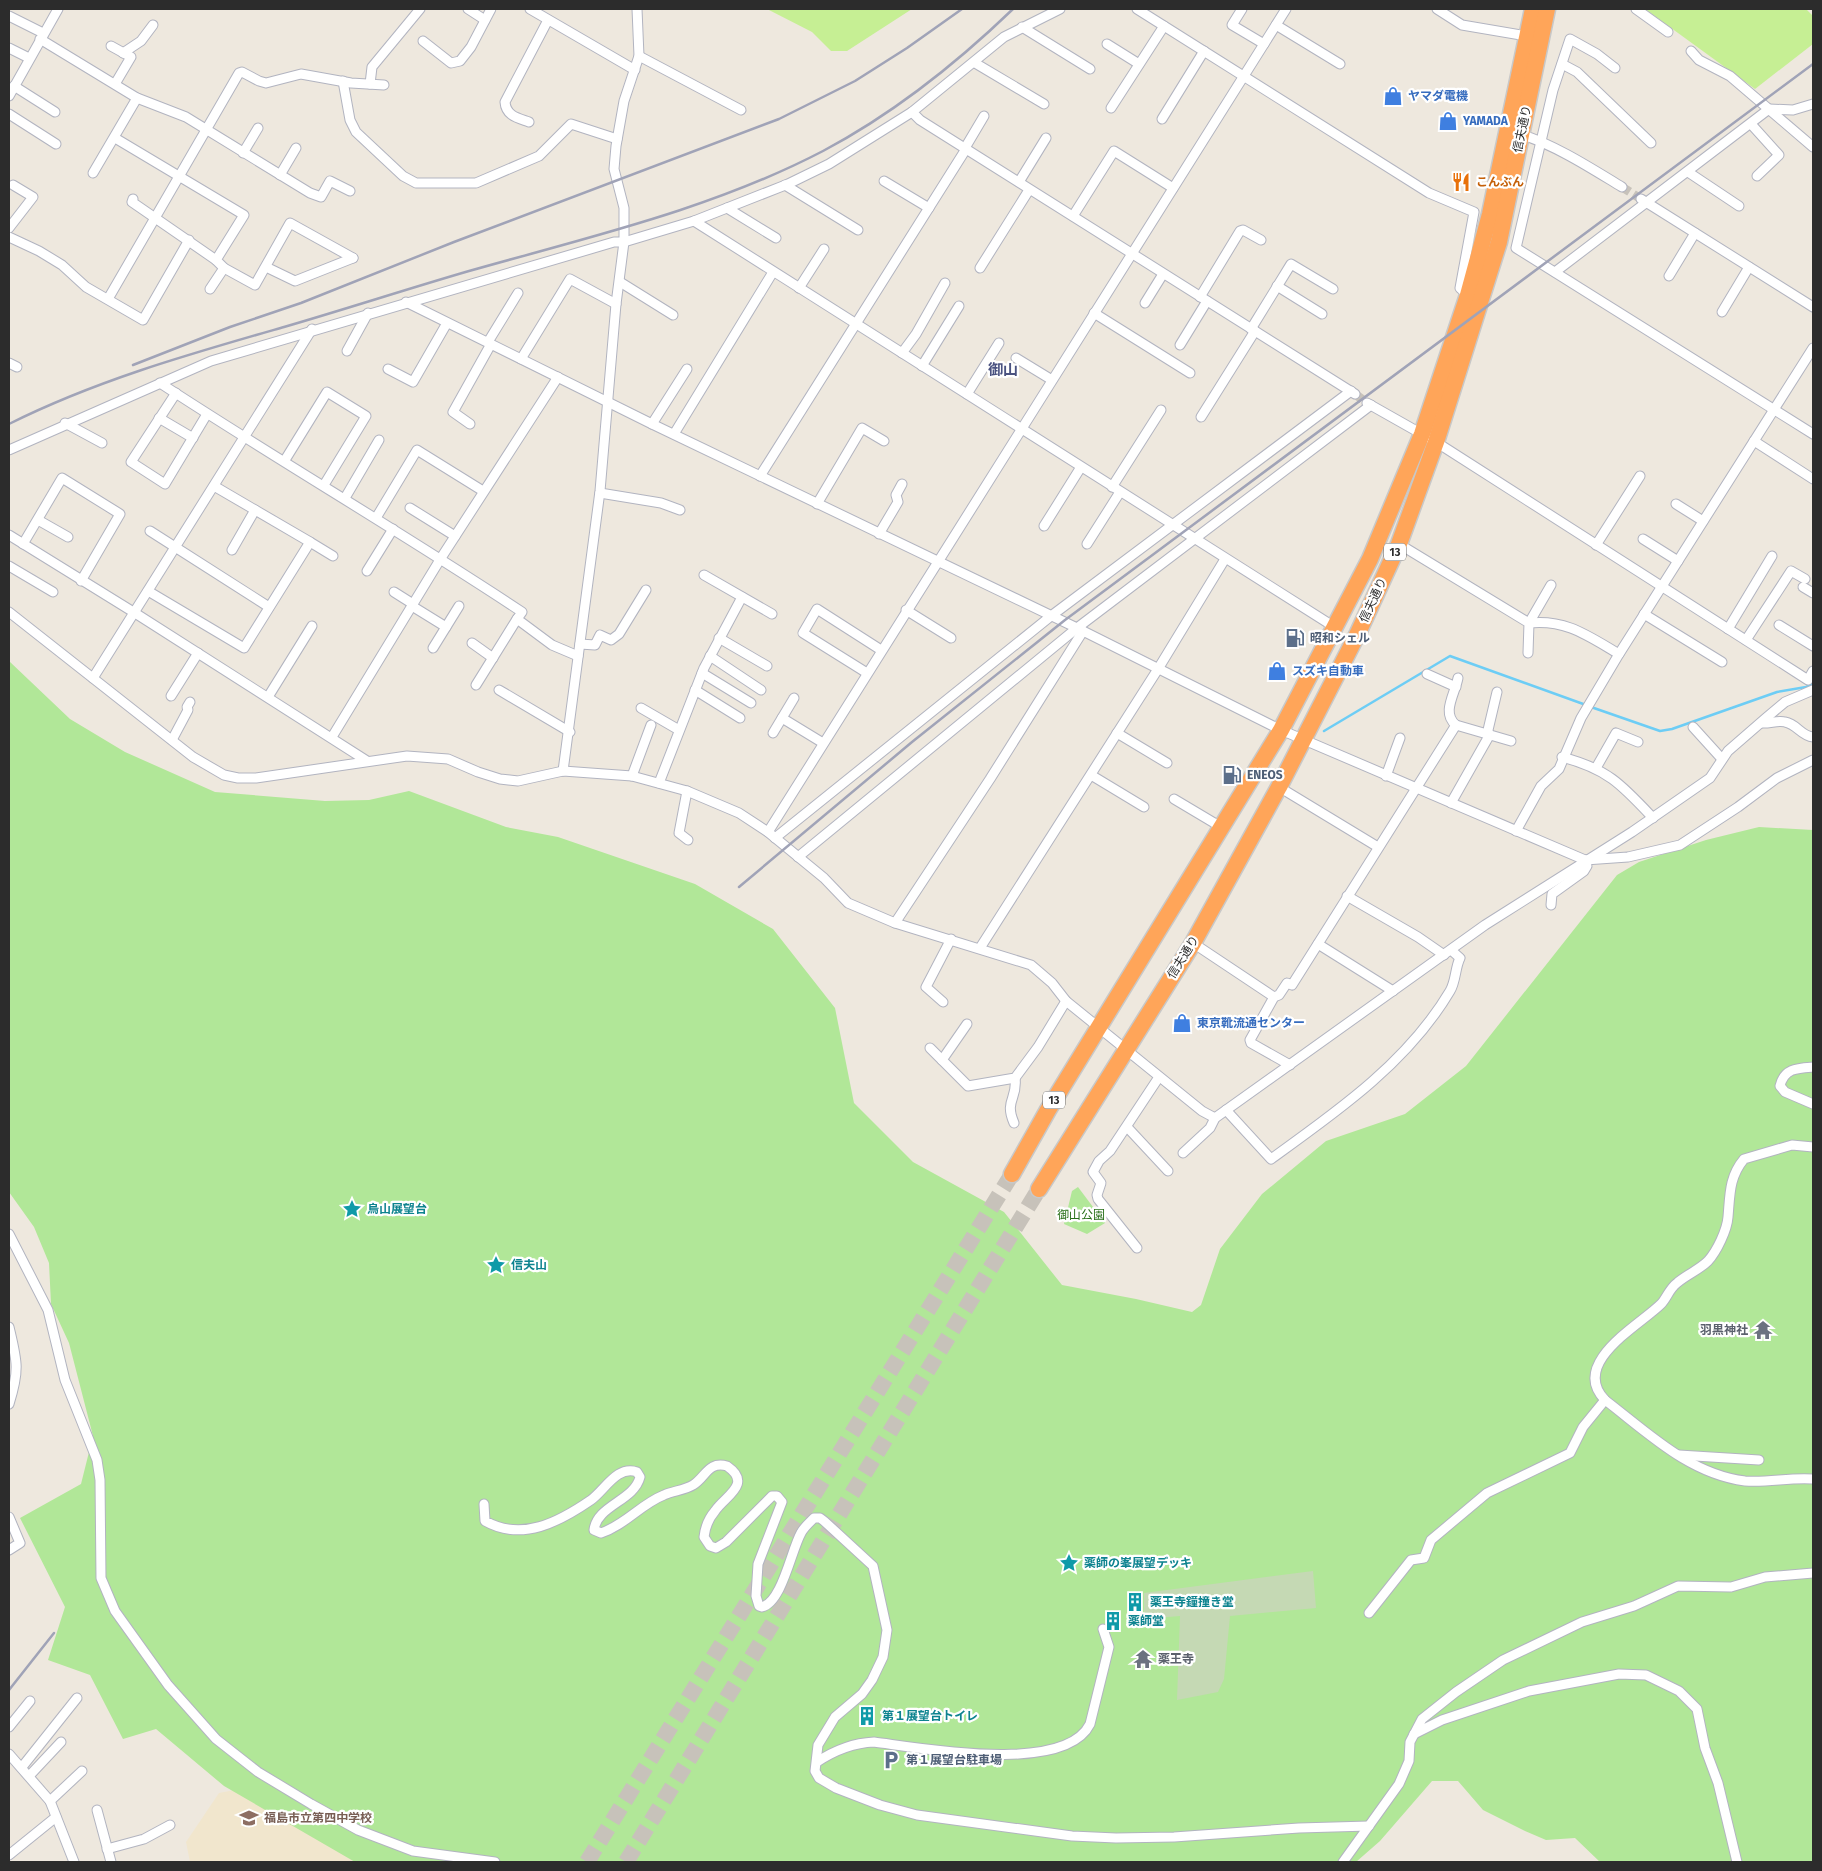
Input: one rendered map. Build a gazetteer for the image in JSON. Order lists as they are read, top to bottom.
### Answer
{
  "streets": {
    "highway": ["信夫通り", "13"]
  },
  "districts": ["御山"],
  "parks": ["御山公園"],
  "places": {
    "shop": [
      "ヤマダ電機",
      "YAMADA",
      "スズキ自動車",
      "東京靴流通センター"
    ],
    "restaurant": ["こんぶん"],
    "fuel station": ["昭和シェル", "ENEOS"],
    "place": ["烏山展望台", "信夫山", "薬師の峯展望デッキ"],
    "temple": ["羽黒神社", "薬王寺"],
    "building": ["薬王寺鐘撞き堂", "薬師堂", "第１展望台トイレ"],
    "parking": ["第１展望台駐車場"],
    "school or university": ["福島市立第四中学校"]
  }
}
